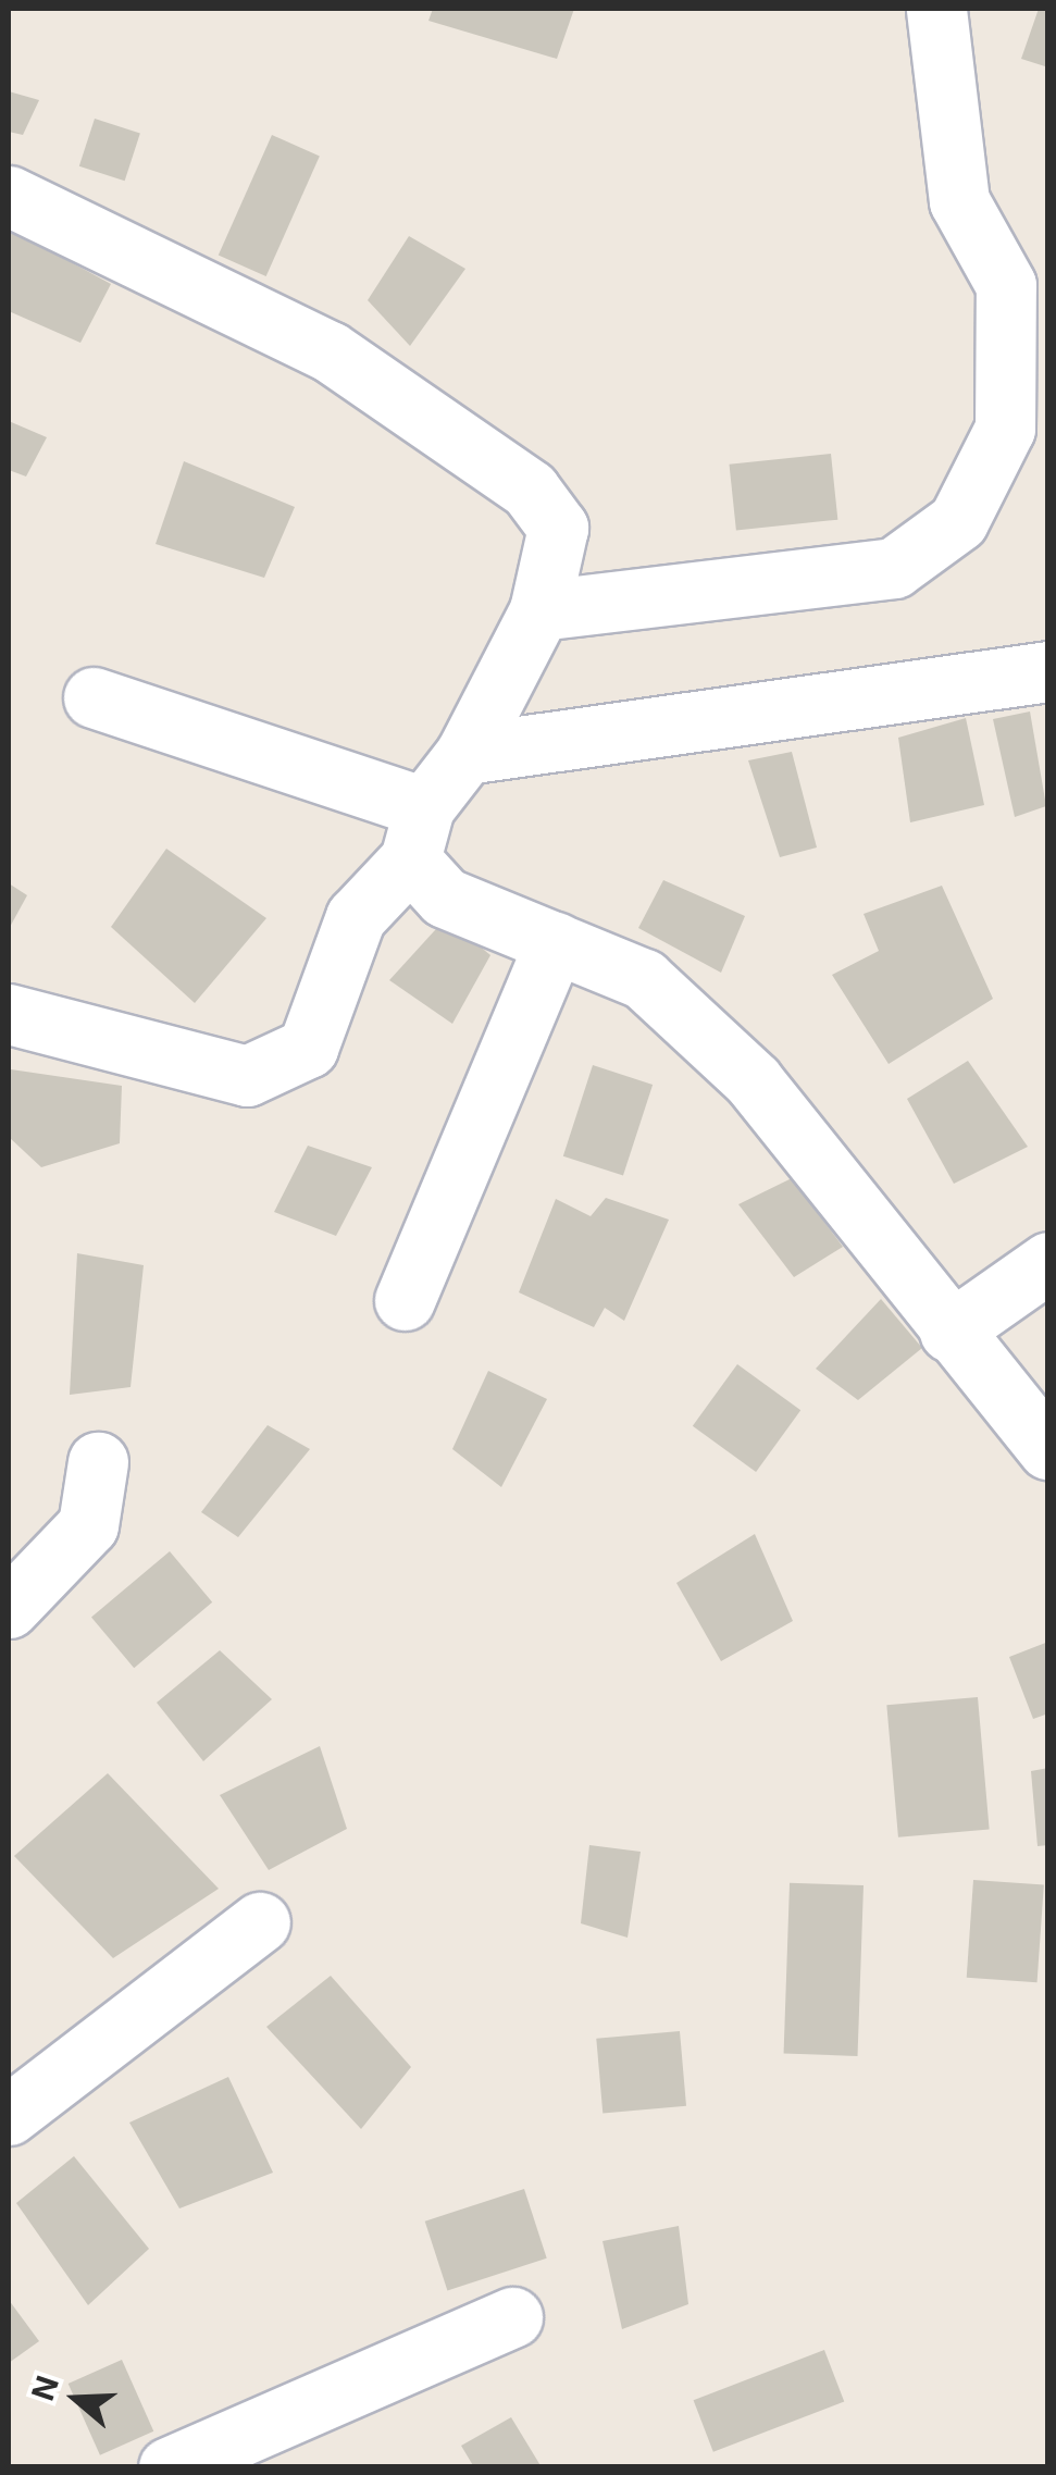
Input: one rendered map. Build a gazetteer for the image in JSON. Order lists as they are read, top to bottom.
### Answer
{
  "north": "left"
}
